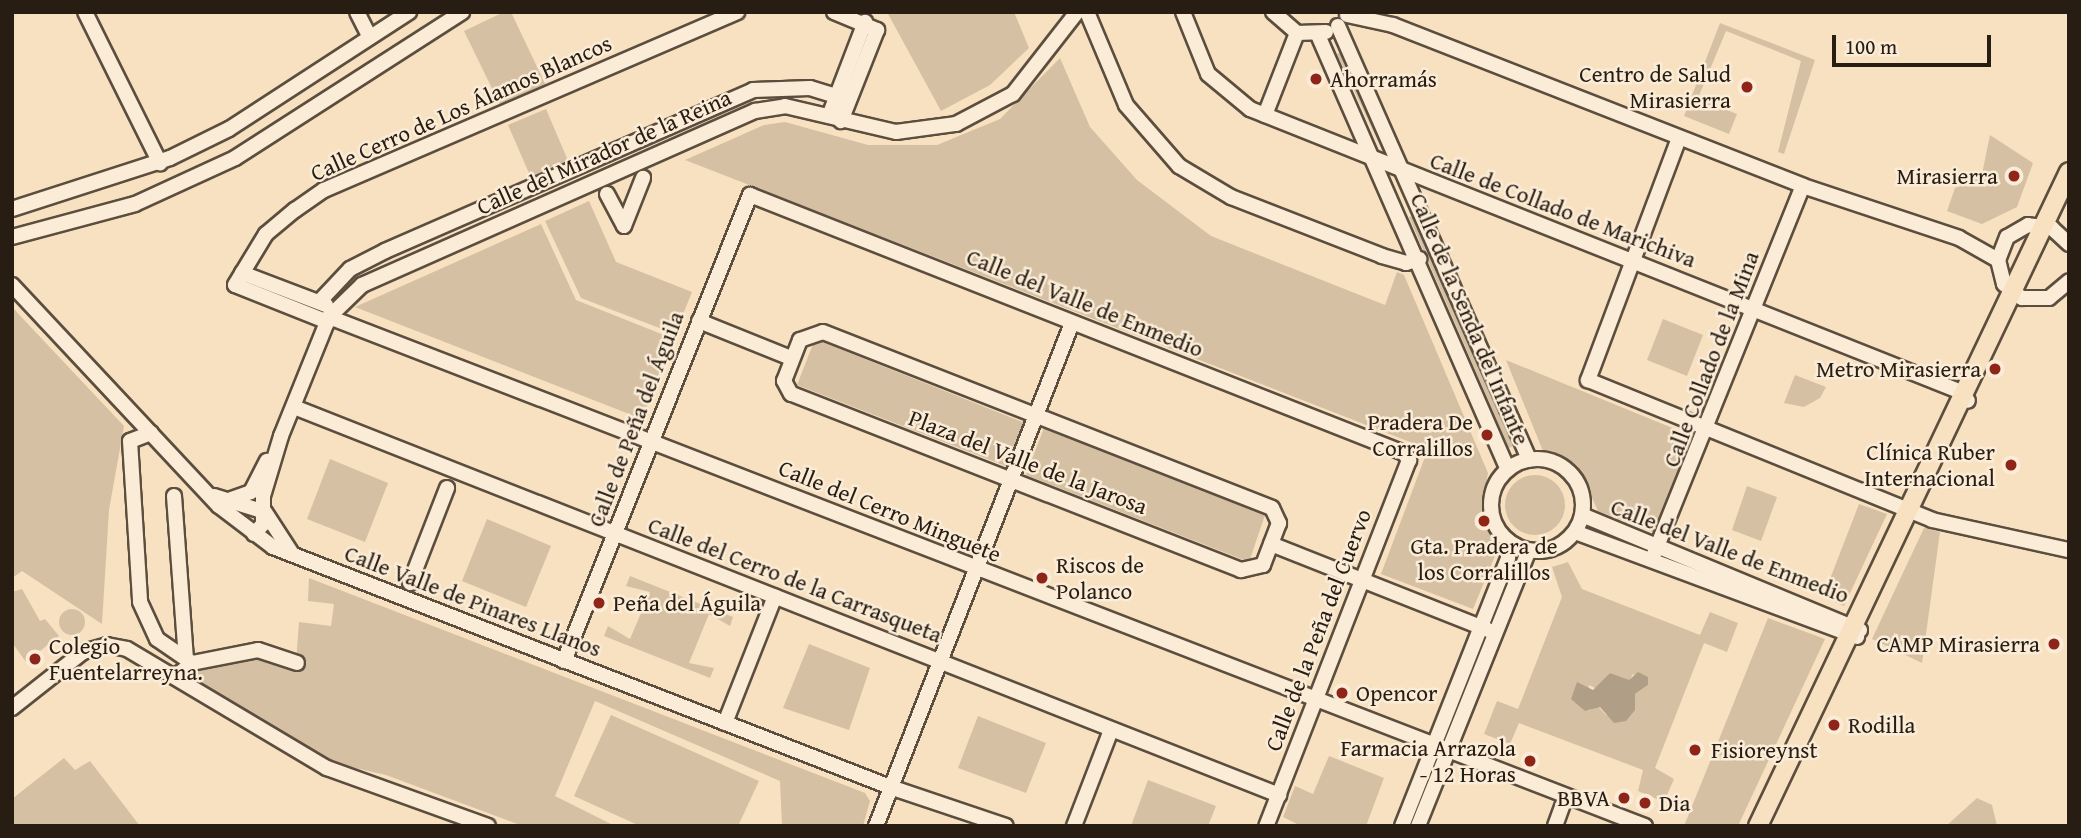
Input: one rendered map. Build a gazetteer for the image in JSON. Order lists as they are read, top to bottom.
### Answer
{
  "streets": {
    "street": [
      "Calle Cerro de Los Álamos Blancos",
      "Calle del Mirador de la Reina",
      "Calle de Collado de Marichiva",
      "Calle del Valle de Enmedio",
      "Calle de la Senda del Infante",
      "Calle Collado de la Mina",
      "Calle de Peña del Águila",
      "Plaza del Valle de la Jarosa",
      "Calle del Cerro Minguete",
      "Calle del Cerro de la Carrasqueta",
      "Calle Valle de Pinares Llanos",
      "Calle de la Peña del Cuervo"
    ]
  },
  "crossings": [
    ["Calle Cerro de Los Álamos Blancos", "Calle del Cerro Minguete"],
    ["Calle del Mirador de la Reina", "Calle del Cerro Minguete"],
    ["Calle del Mirador de la Reina", "Calle del Cerro de la Carrasqueta"],
    ["Calle de Collado de Marichiva", "Calle de la Senda del Infante"],
    ["Calle de Collado de Marichiva", "Calle Collado de la Mina"],
    ["Calle del Valle de Enmedio", "Calle de la Senda del Infante"],
    ["Calle del Valle de Enmedio", "Calle Collado de la Mina"],
    ["Calle del Valle de Enmedio", "Calle de Peña del Águila"],
    ["Calle del Valle de Enmedio", "Calle de la Peña del Cuervo"],
    ["Calle de Peña del Águila", "Calle del Cerro Minguete"],
    ["Calle de Peña del Águila", "Calle del Cerro de la Carrasqueta"],
    ["Calle de Peña del Águila", "Calle Valle de Pinares Llanos"],
    ["Calle del Cerro Minguete", "Calle de la Peña del Cuervo"],
    ["Calle del Cerro de la Carrasqueta", "Calle de la Peña del Cuervo"]
  ],
  "places": [
    "Ahorramás",
    "Centro de Salud Mirasierra",
    "Mirasierra",
    "Metro Mirasierra",
    "Pradera De Corralillos",
    "Clínica Ruber Internacional",
    "Gta. Pradera de los Corralillos",
    "Riscos de Polanco",
    "Peña del Águila",
    "CAMP Mirasierra",
    "Colegio Fuentelarreyna.",
    "Opencor",
    "Rodilla",
    "Fisioreynst",
    "Farmacia Arrazola - 12 Horas",
    "BBVA",
    "Dia"
  ],
  "scale_bar": "100 m"
}
